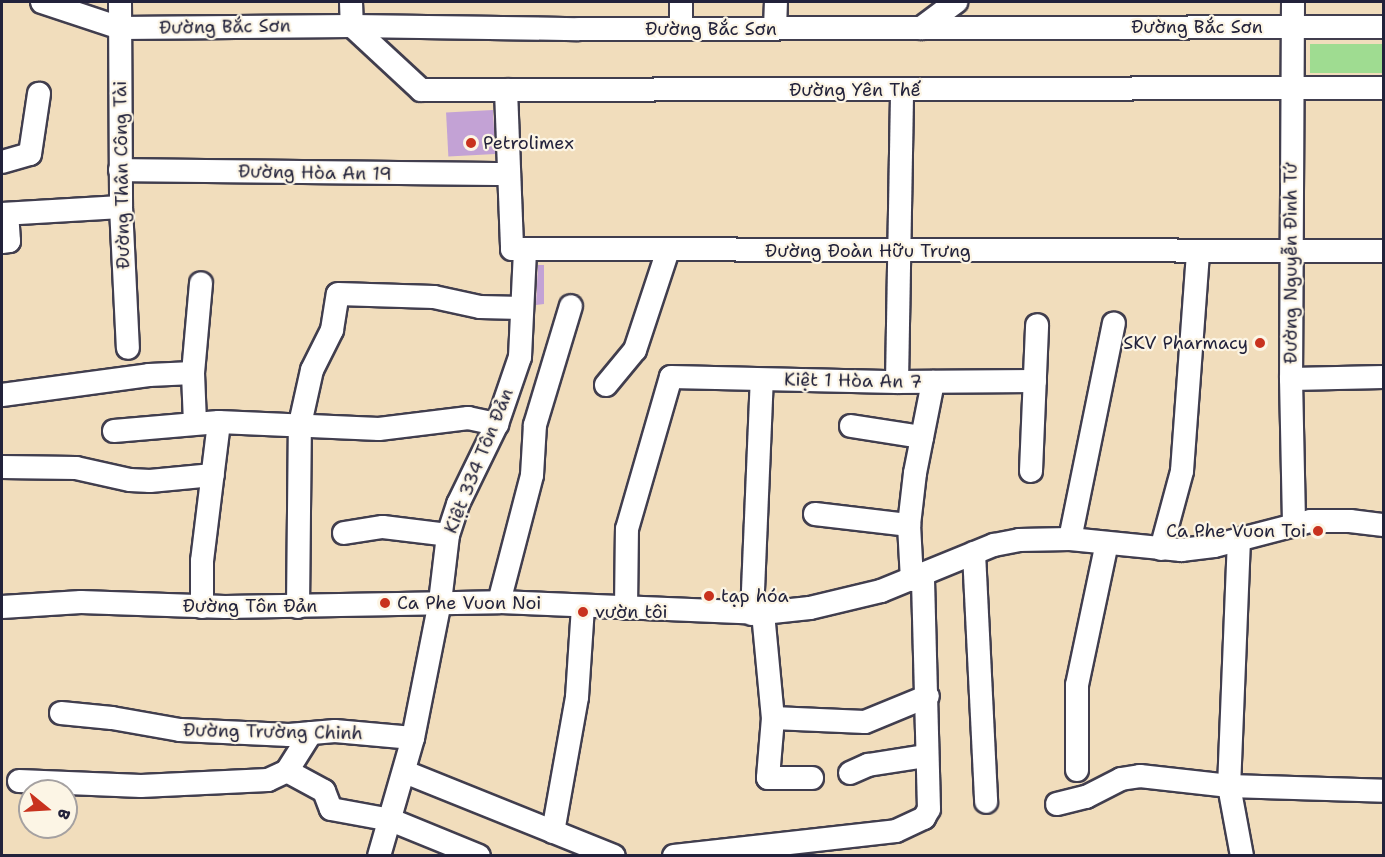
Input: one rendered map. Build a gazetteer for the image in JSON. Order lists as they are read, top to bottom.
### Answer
{
  "streets": {
    "street": [
      "Đường Bắc Sơn",
      "Đường Yên Thế",
      "Đường Hòa An 19",
      "Đường Thân Công Tài",
      "Đường Đoàn Hữu Trưng",
      "Đường Nguyễn Đình Tứ",
      "Kiệt 1 Hòa An 7",
      "Kiệt 334 Tôn Đản",
      "Đường Tôn Đản",
      "Đường Trường Chinh"
    ]
  },
  "crossings": [
    ["Đường Bắc Sơn", "Đường Yên Thế"],
    ["Đường Bắc Sơn", "Đường Thân Công Tài"],
    ["Đường Bắc Sơn", "Đường Nguyễn Đình Tứ"],
    ["Đường Yên Thế", "Đường Nguyễn Đình Tứ"],
    ["Đường Hòa An 19", "Đường Thân Công Tài"],
    ["Đường Đoàn Hữu Trưng", "Đường Nguyễn Đình Tứ"],
    ["Đường Đoàn Hữu Trưng", "Kiệt 334 Tôn Đản"],
    ["Đường Nguyễn Đình Tứ", "Đường Tôn Đản"],
    ["Kiệt 1 Hòa An 7", "Đường Tôn Đản"],
    ["Kiệt 334 Tôn Đản", "Đường Tôn Đản"],
    ["Kiệt 334 Tôn Đản", "Đường Trường Chinh"]
  ],
  "places": [
    "Petrolimex",
    "SKV Pharmacy",
    "Ca Phe Vuon Toi",
    "tạp hóa",
    "Ca Phe Vuon Noi",
    "vườn tôi"
  ],
  "north": "right"
}
